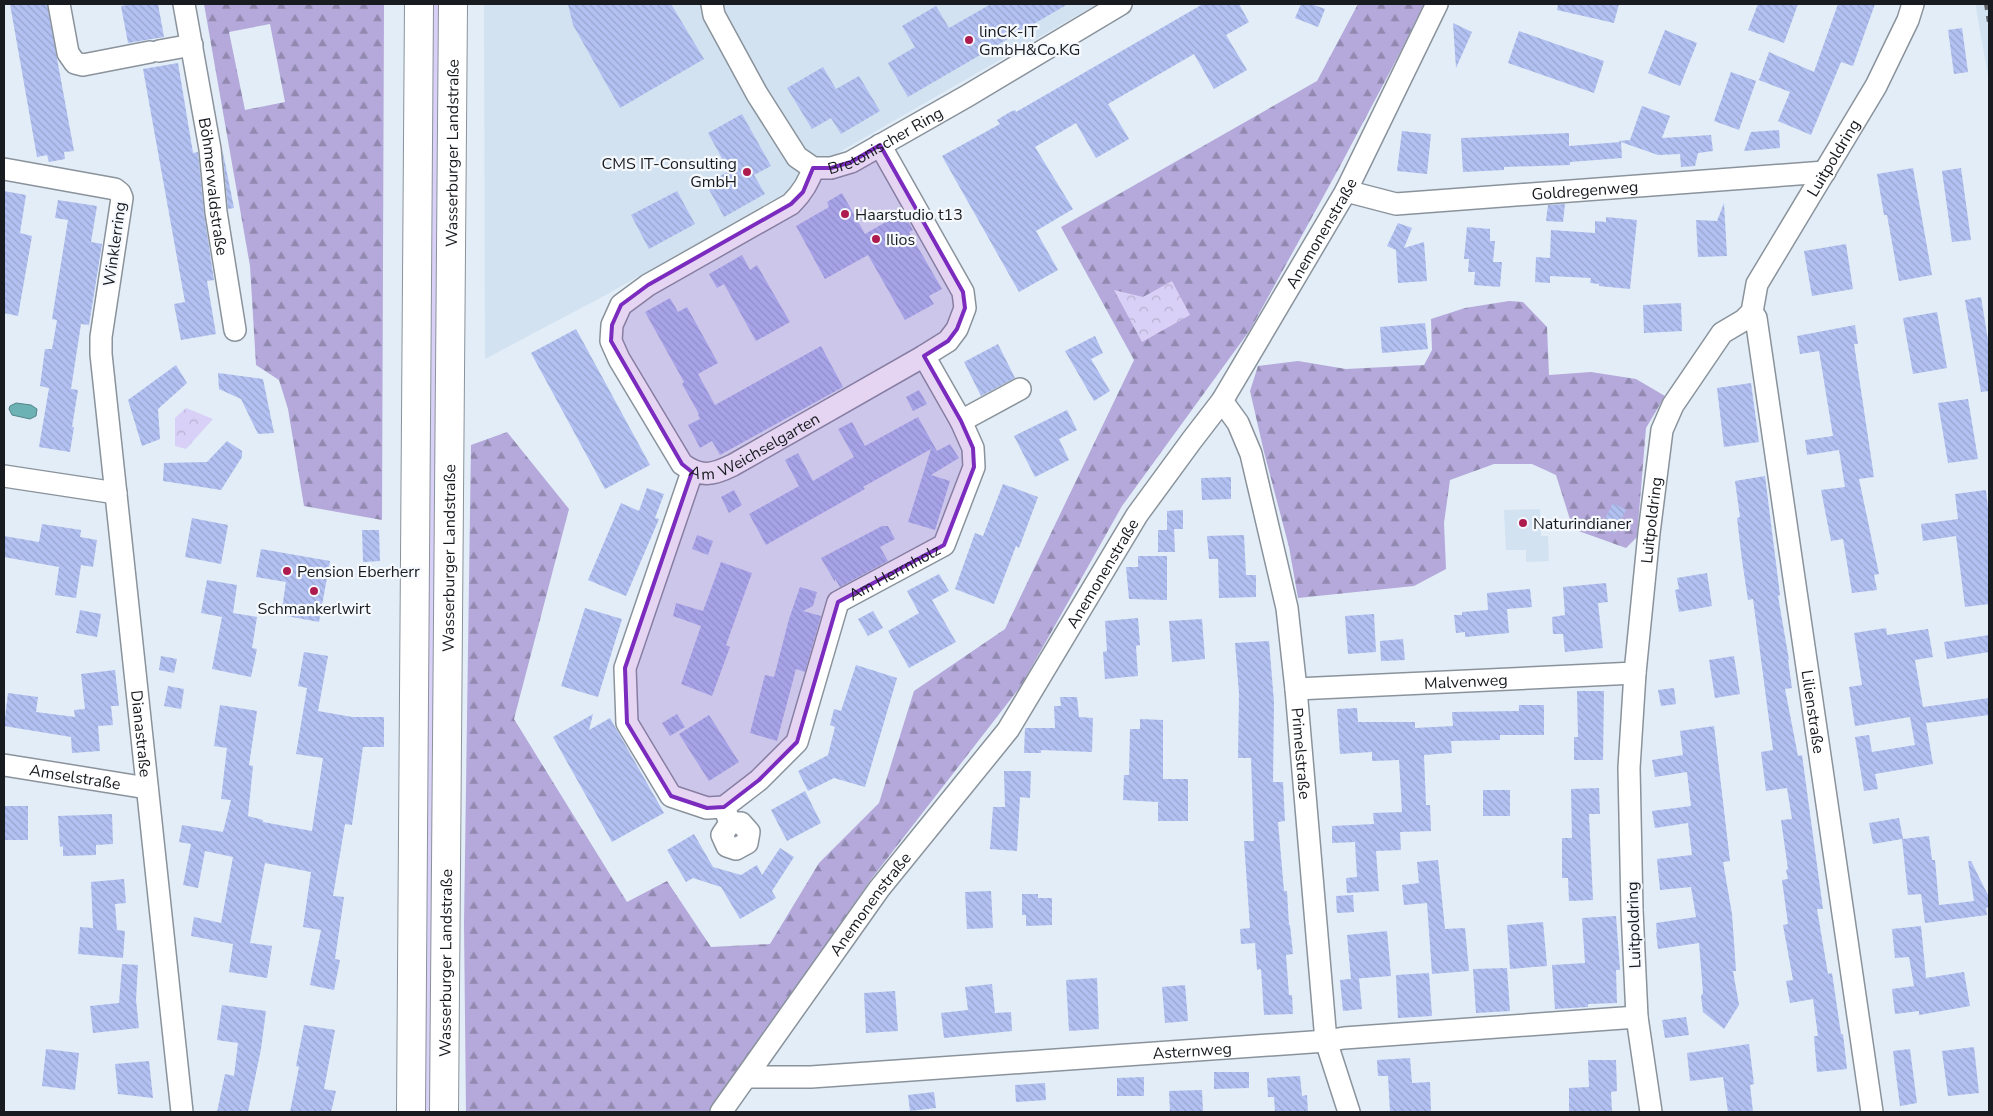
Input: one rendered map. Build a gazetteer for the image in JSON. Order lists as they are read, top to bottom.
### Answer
{
  "streets": {
    "main road": ["Wasserburger Landstraße"],
    "street": [
      "Bretonischer Ring",
      "Luitpoldring",
      "Böhmerwaldstraße",
      "Goldregenweg",
      "Anemonenstraße",
      "Winklerring",
      "Am Weichselgarten",
      "Am Herrnholz",
      "Malvenweg",
      "Lilienstraße",
      "Dianastraße",
      "Primelstraße",
      "Amselstraße",
      "Asternweg"
    ]
  },
  "crossings": [
    ["Bretonischer Ring", "Am Weichselgarten"],
    ["Luitpoldring", "Goldregenweg"],
    ["Luitpoldring", "Malvenweg"],
    ["Luitpoldring", "Lilienstraße"],
    ["Luitpoldring", "Asternweg"],
    ["Goldregenweg", "Anemonenstraße"],
    ["Anemonenstraße", "Primelstraße"],
    ["Anemonenstraße", "Asternweg"],
    ["Winklerring", "Dianastraße"],
    ["Am Weichselgarten", "Am Herrnholz"],
    ["Malvenweg", "Primelstraße"],
    ["Dianastraße", "Amselstraße"],
    ["Primelstraße", "Asternweg"]
  ],
  "places": [
    "linCK-IT GmbH&Co.KG",
    "CMS IT-Consulting GmbH",
    "Haarstudio t13",
    "Ilios",
    "Naturindianer",
    "Pension Eberherr",
    "Schmankerlwirt"
  ]
}
